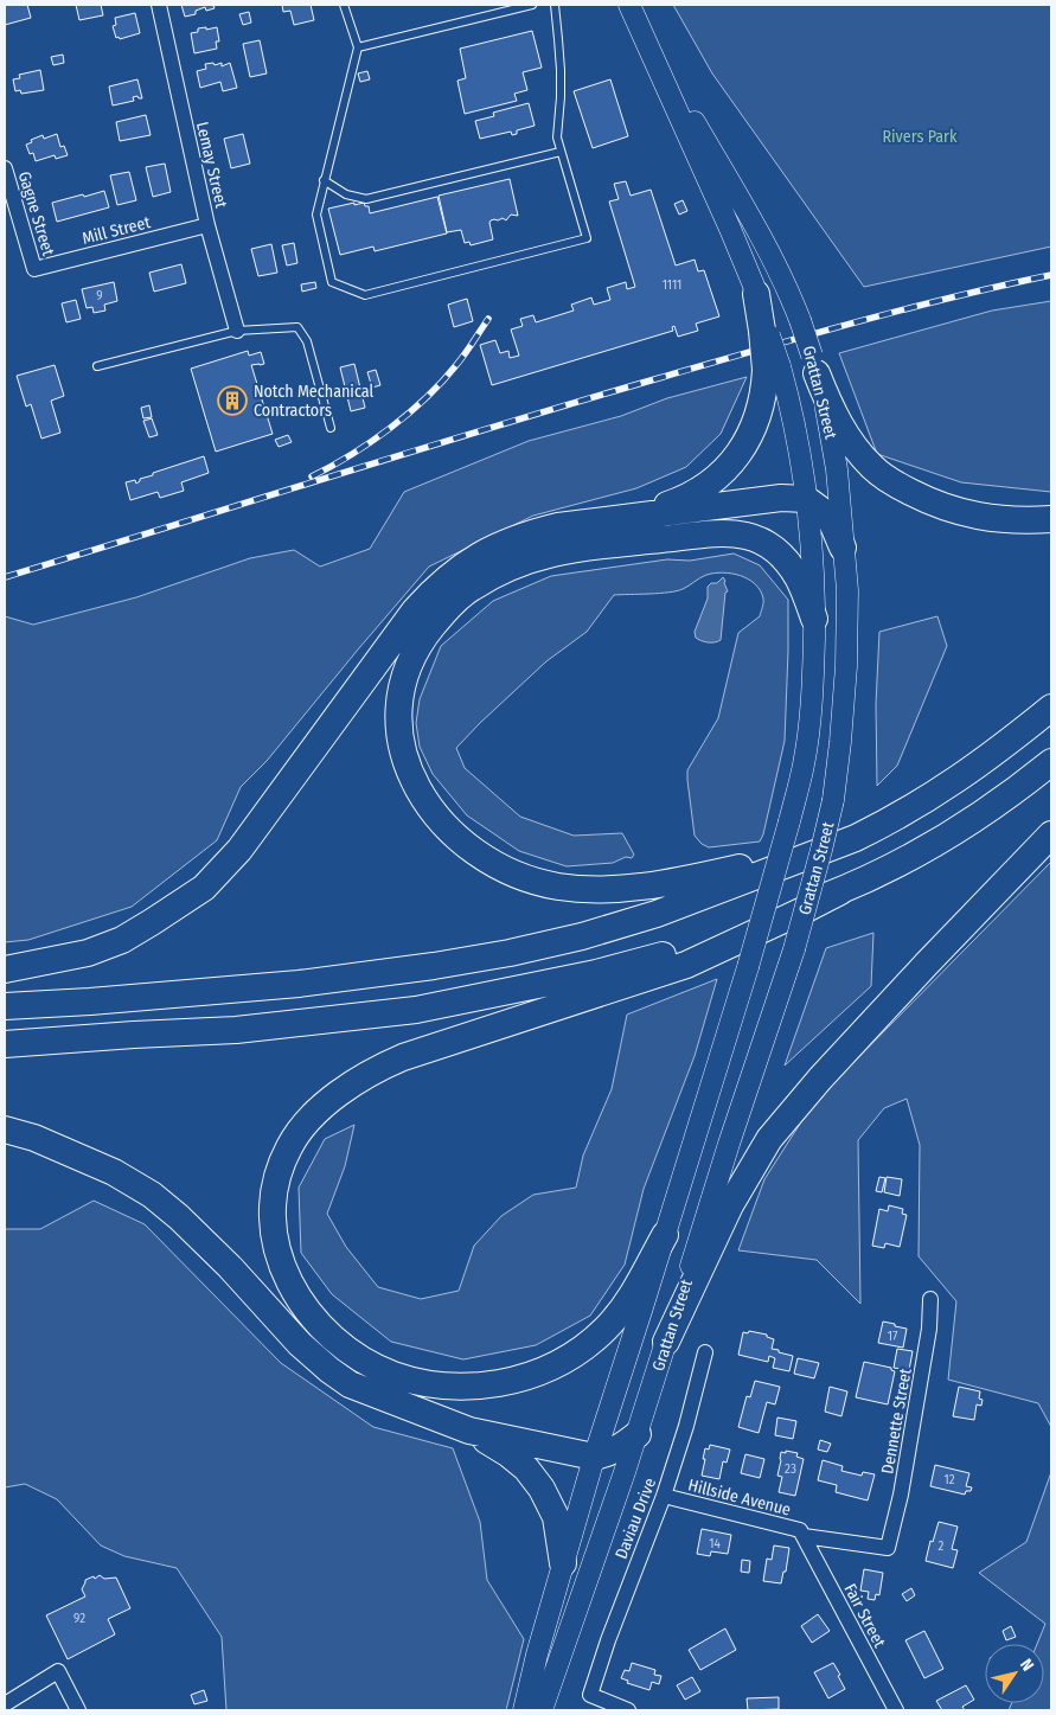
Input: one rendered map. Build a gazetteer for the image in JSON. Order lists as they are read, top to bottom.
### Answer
{
  "streets": {
    "main road": ["Grattan Street"],
    "street": [
      "Lemay Street",
      "Gagne Street",
      "Mill Street",
      "Dennette Street",
      "Hillside Avenue",
      "Daviau Drive",
      "Fair Street"
    ]
  },
  "crossings": [
    ["Lemay Street", "Mill Street"],
    ["Gagne Street", "Mill Street"],
    ["Dennette Street", "Hillside Avenue"],
    ["Hillside Avenue", "Daviau Drive"],
    ["Hillside Avenue", "Fair Street"]
  ],
  "parks": ["Rivers Park"],
  "places": {
    "building": ["Notch Mechanical Contractors"]
  },
  "house_numbers": [
    "1111",
    "9",
    "17",
    "23",
    "12",
    "14",
    "2",
    "92"
  ],
  "north": "top right"
}
